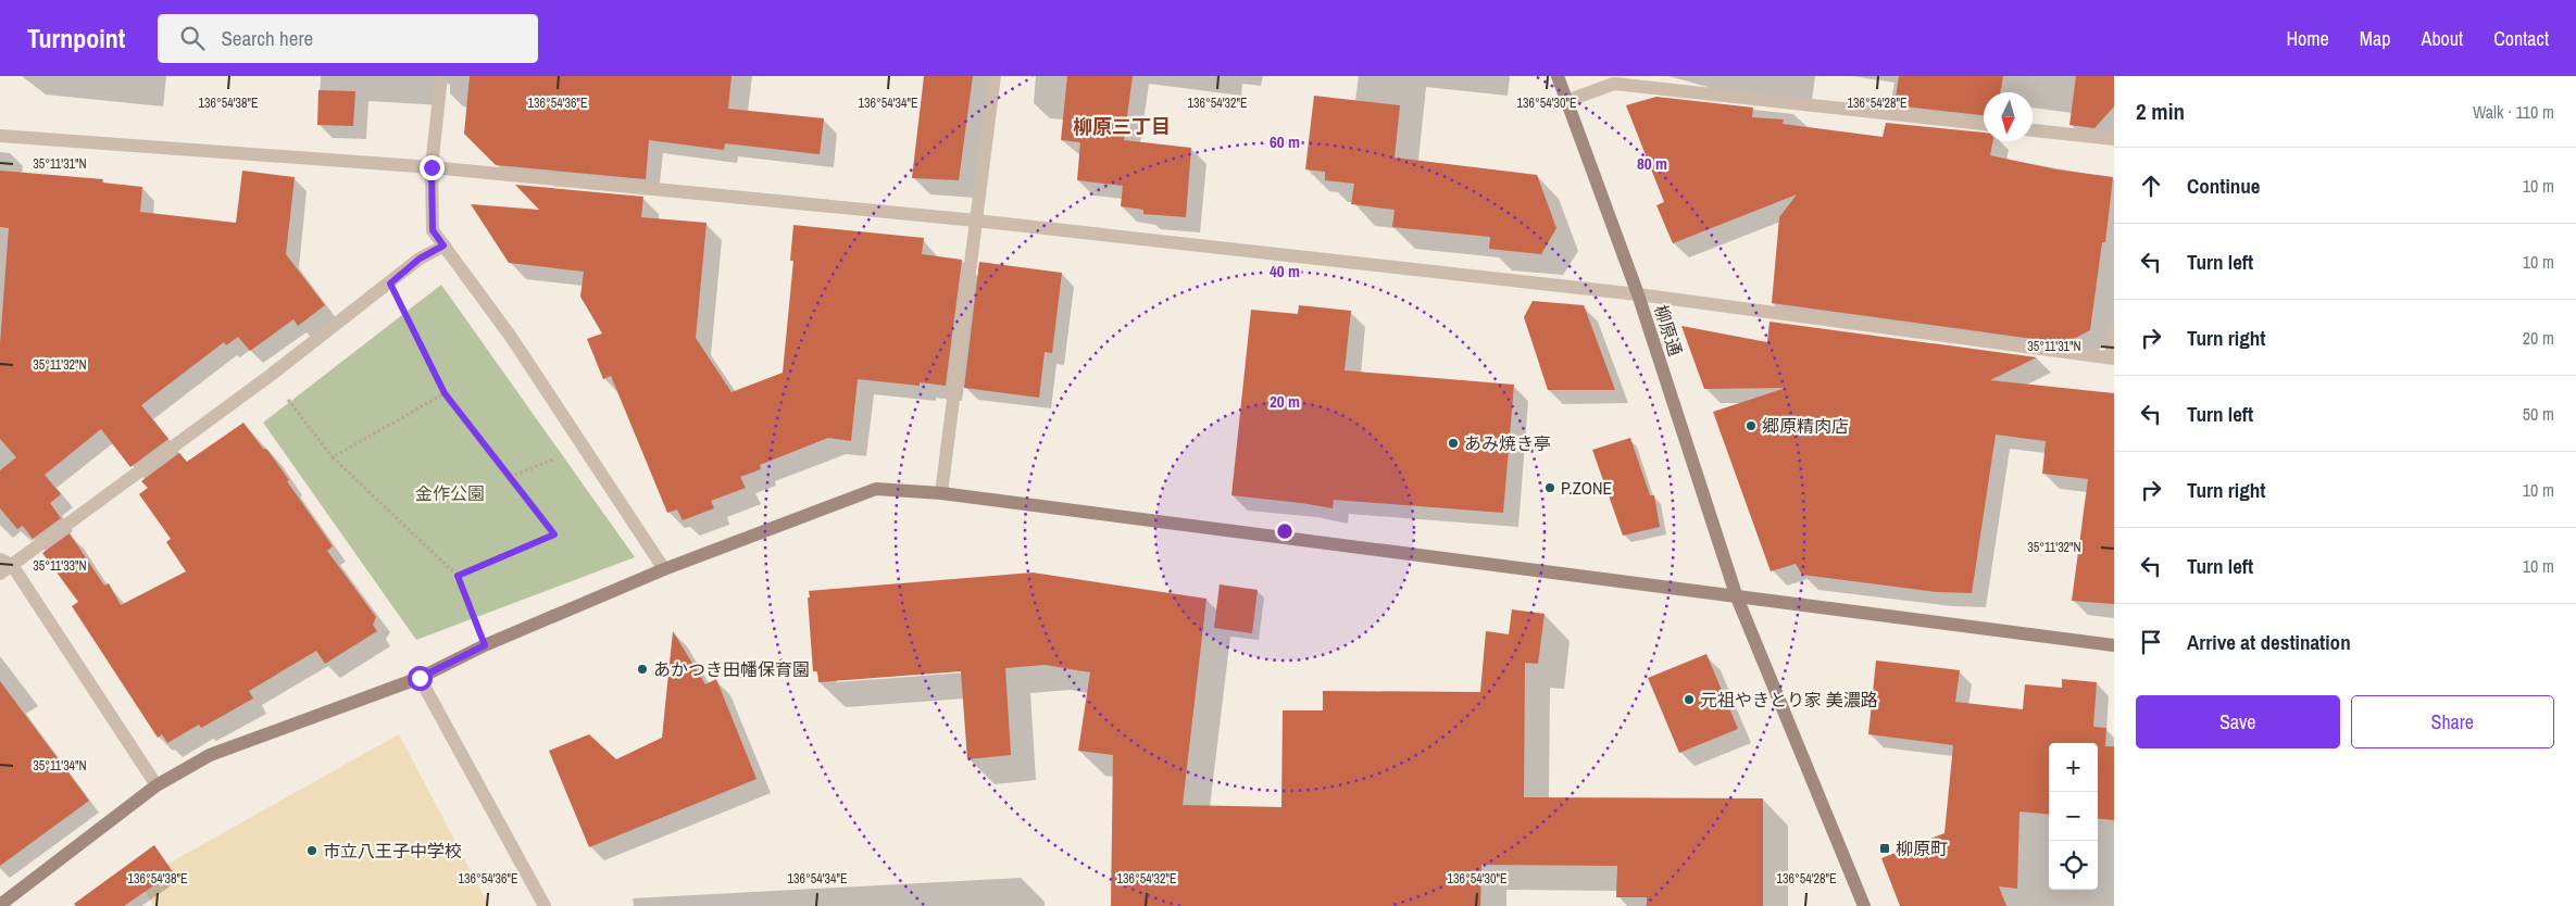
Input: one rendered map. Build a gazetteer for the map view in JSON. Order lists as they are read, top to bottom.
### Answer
{
  "streets": {
    "street": ["柳原通"]
  },
  "districts": ["柳原三丁目"],
  "parks": ["金作公園"],
  "places": {
    "other": [
      "郷原精肉店",
      "あみ焼き亭",
      "P.ZONE",
      "あかつき田幡保育園",
      "元祖やきとり家 美濃路",
      "市立八王子中学校"
    ],
    "transit": ["柳原町"]
  },
  "north": "bottom",
  "page": {
    "header": "Turnpoint",
    "search": "Search here",
    "nav": [
      "Home",
      "Map",
      "About",
      "Contact"
    ],
    "heading": ["2 min", "Walk · 110 m"],
    "list": [
      ["Continue", "10 m"],
      ["Turn left", "10 m"],
      ["Turn right", "20 m"],
      ["Turn left", "50 m"],
      ["Turn right", "10 m"],
      ["Turn left", "10 m"],
      "Arrive at destination"
    ],
    "buttons": ["Save", "Share"],
    "map_buttons": ["+", "−"]
  },
  "coordinates": [
    "136°54'38\"E",
    "136°54'36\"E",
    "136°54'34\"E",
    "136°54'32\"E",
    "136°54'30\"E",
    "136°54'28\"E",
    "35°11'31\"N",
    "35°11'32\"N",
    "35°11'33\"N",
    "35°11'34\"N"
  ],
  "rings": [
    "60 m",
    "80 m",
    "40 m",
    "20 m"
  ]
}
